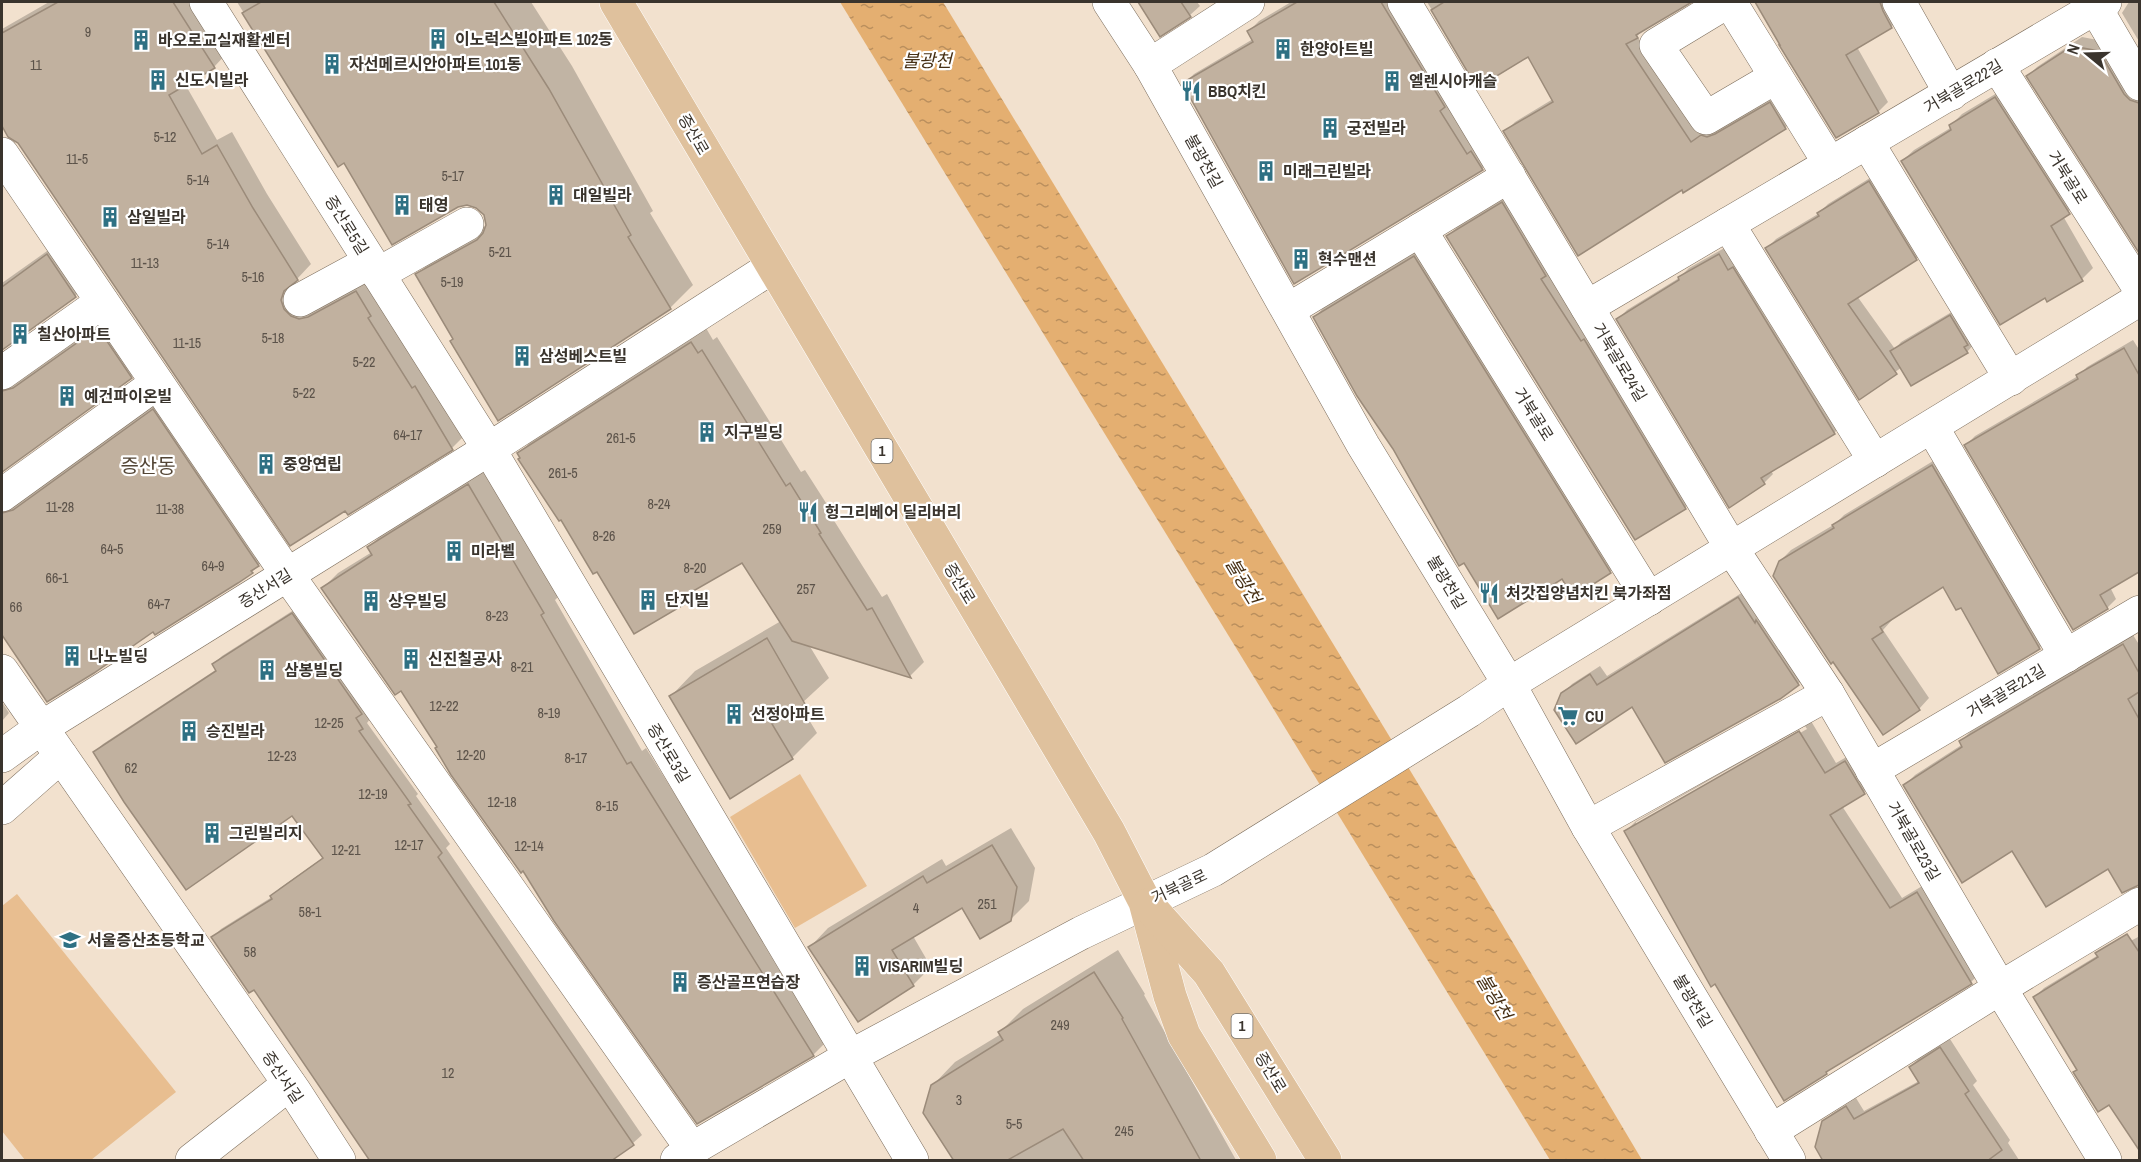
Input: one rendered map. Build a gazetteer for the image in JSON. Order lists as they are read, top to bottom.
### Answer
{
  "streets": {
    "main road": ["증산로", "1"],
    "street": [
      "거북골로22길",
      "불광천길",
      "거북골로",
      "증산로5길",
      "거북골로24길",
      "증산서길",
      "거북골로21길",
      "증산로3길",
      "거북골로23길"
    ]
  },
  "crossings": [
    ["거북골로22길", "거북골로"],
    ["거북골로22길", "거북골로24길"],
    ["증산로", "거북골로"],
    ["불광천길", "거북골로"],
    ["증산로5길", "증산서길"],
    ["증산로5길", "증산로3길"],
    ["거북골로24길", "거북골로23길"],
    ["증산서길", "증산로3길"],
    ["거북골로21길", "거북골로23길"]
  ],
  "districts": ["증산동"],
  "water": ["불광천"],
  "places": {
    "building": [
      "이노럭스빌아파트 102동",
      "바오로교실재활센터",
      "한양아트빌",
      "자선메르시안아파트 101동",
      "신도시빌라",
      "엘렌시아캐슬",
      "궁전빌라",
      "미래그린빌라",
      "대일빌라",
      "태영",
      "삼일빌라",
      "혁수맨션",
      "칠산아파트",
      "삼성베스트빌",
      "예건파이온빌",
      "지구빌딩",
      "중앙연립",
      "미라벨",
      "단지빌",
      "상우빌딩",
      "나노빌딩",
      "신진칠공사",
      "삼봉빌딩",
      "선정아파트",
      "승진빌라",
      "그린빌리지",
      "VISARIM빌딩",
      "증산골프연습장"
    ],
    "restaurant": ["BBQ치킨", "헝그리베어 딜리버리", "처갓집양념치킨 북가좌점"],
    "supermarket": ["CU"],
    "school or university": ["서울증산초등학교"]
  },
  "house_numbers": [
    "9",
    "11",
    "5-12",
    "11-5",
    "5-17",
    "5-14",
    "5-14",
    "5-21",
    "11-13",
    "5-16",
    "5-19",
    "5-18",
    "11-15",
    "5-22",
    "5-22",
    "64-17",
    "261-5",
    "261-5",
    "8-24",
    "11-28",
    "11-38",
    "259",
    "8-26",
    "64-5",
    "64-9",
    "8-20",
    "66-1",
    "257",
    "64-7",
    "66",
    "8-23",
    "8-21",
    "12-22",
    "8-19",
    "12-25",
    "12-20",
    "12-23",
    "8-17",
    "62",
    "12-19",
    "12-18",
    "8-15",
    "12-17",
    "12-14",
    "12-21",
    "251",
    "4",
    "58-1",
    "58",
    "249",
    "12",
    "3",
    "5-5",
    "245"
  ],
  "north": "left"
}
